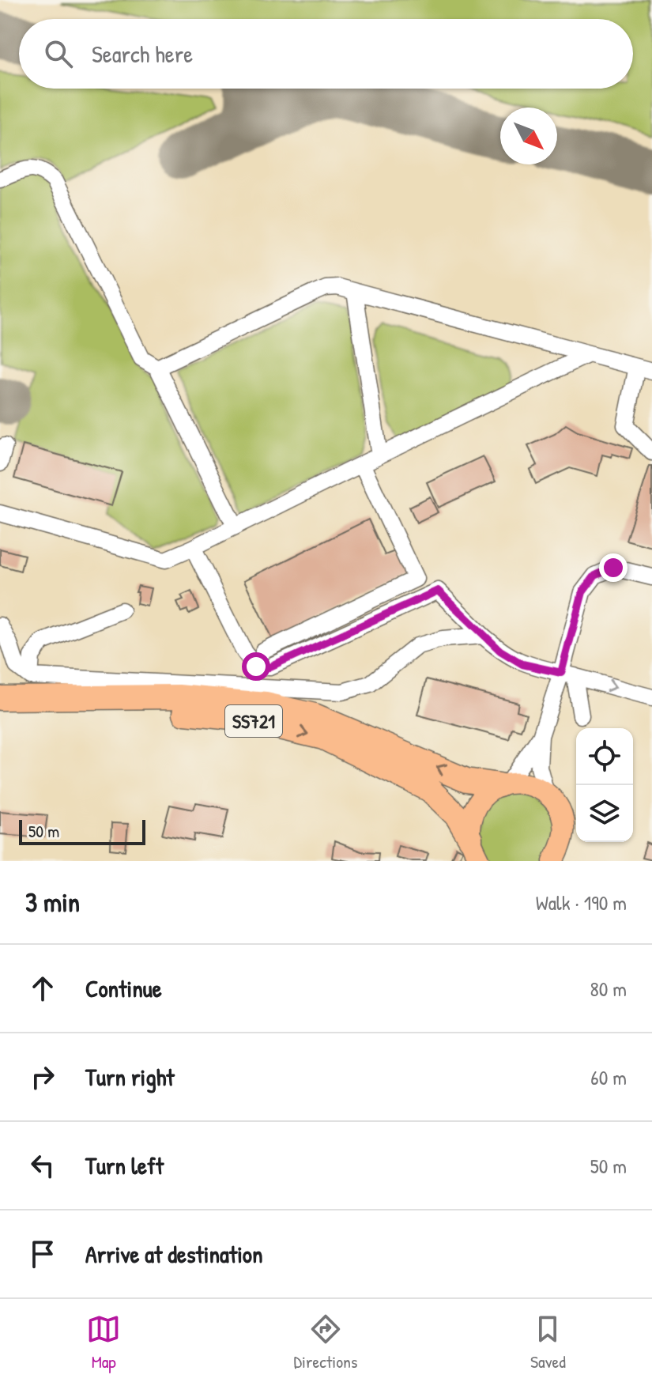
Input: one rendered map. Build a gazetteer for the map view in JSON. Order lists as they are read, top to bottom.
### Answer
{
  "streets": {
    "highway": ["SS721"]
  },
  "scale_bar": "50 m",
  "north": "bottom right",
  "page": {
    "search": "Search here",
    "scale": "50 m",
    "heading": ["3 min", "Walk · 190 m"],
    "list": [
      ["Continue", "80 m"],
      ["Turn right", "60 m"],
      ["Turn left", "50 m"],
      "Arrive at destination"
    ],
    "nav": ["Map", "Directions", "Saved"]
  }
}
